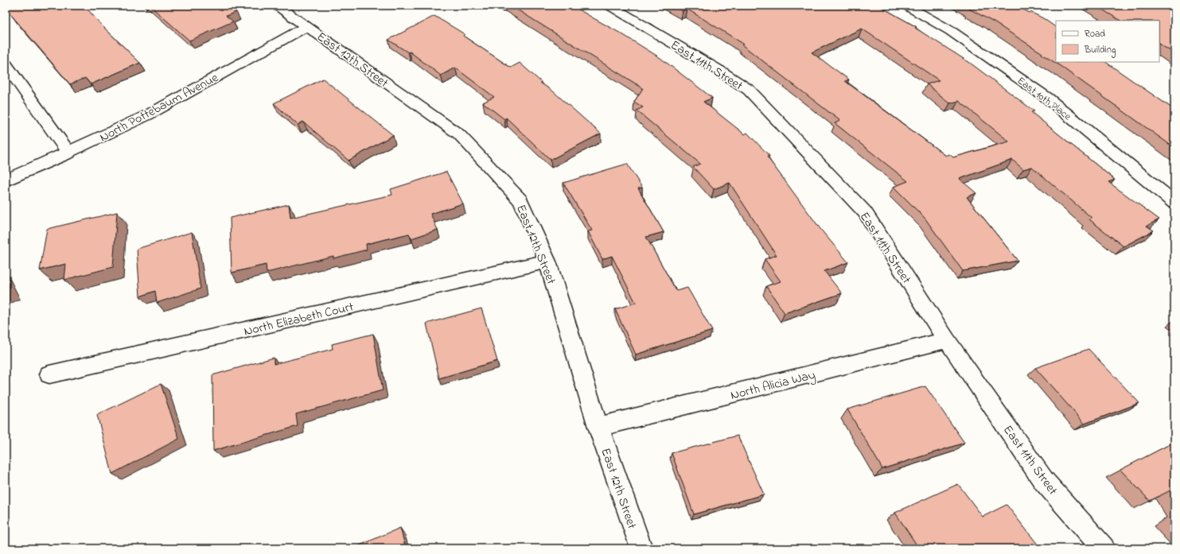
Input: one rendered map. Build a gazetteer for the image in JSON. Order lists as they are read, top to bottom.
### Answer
{
  "streets": {
    "street": [
      "East 12th Street",
      "East 11th Street",
      "East 10th Place",
      "North Pottebaum Avenue",
      "North Elizabeth Court",
      "North Alicia Way"
    ]
  },
  "crossings": [
    ["East 12th Street", "North Pottebaum Avenue"],
    ["East 12th Street", "North Elizabeth Court"],
    ["East 12th Street", "North Alicia Way"],
    ["East 11th Street", "North Alicia Way"]
  ],
  "legend": ["Road", "Building"]
}
